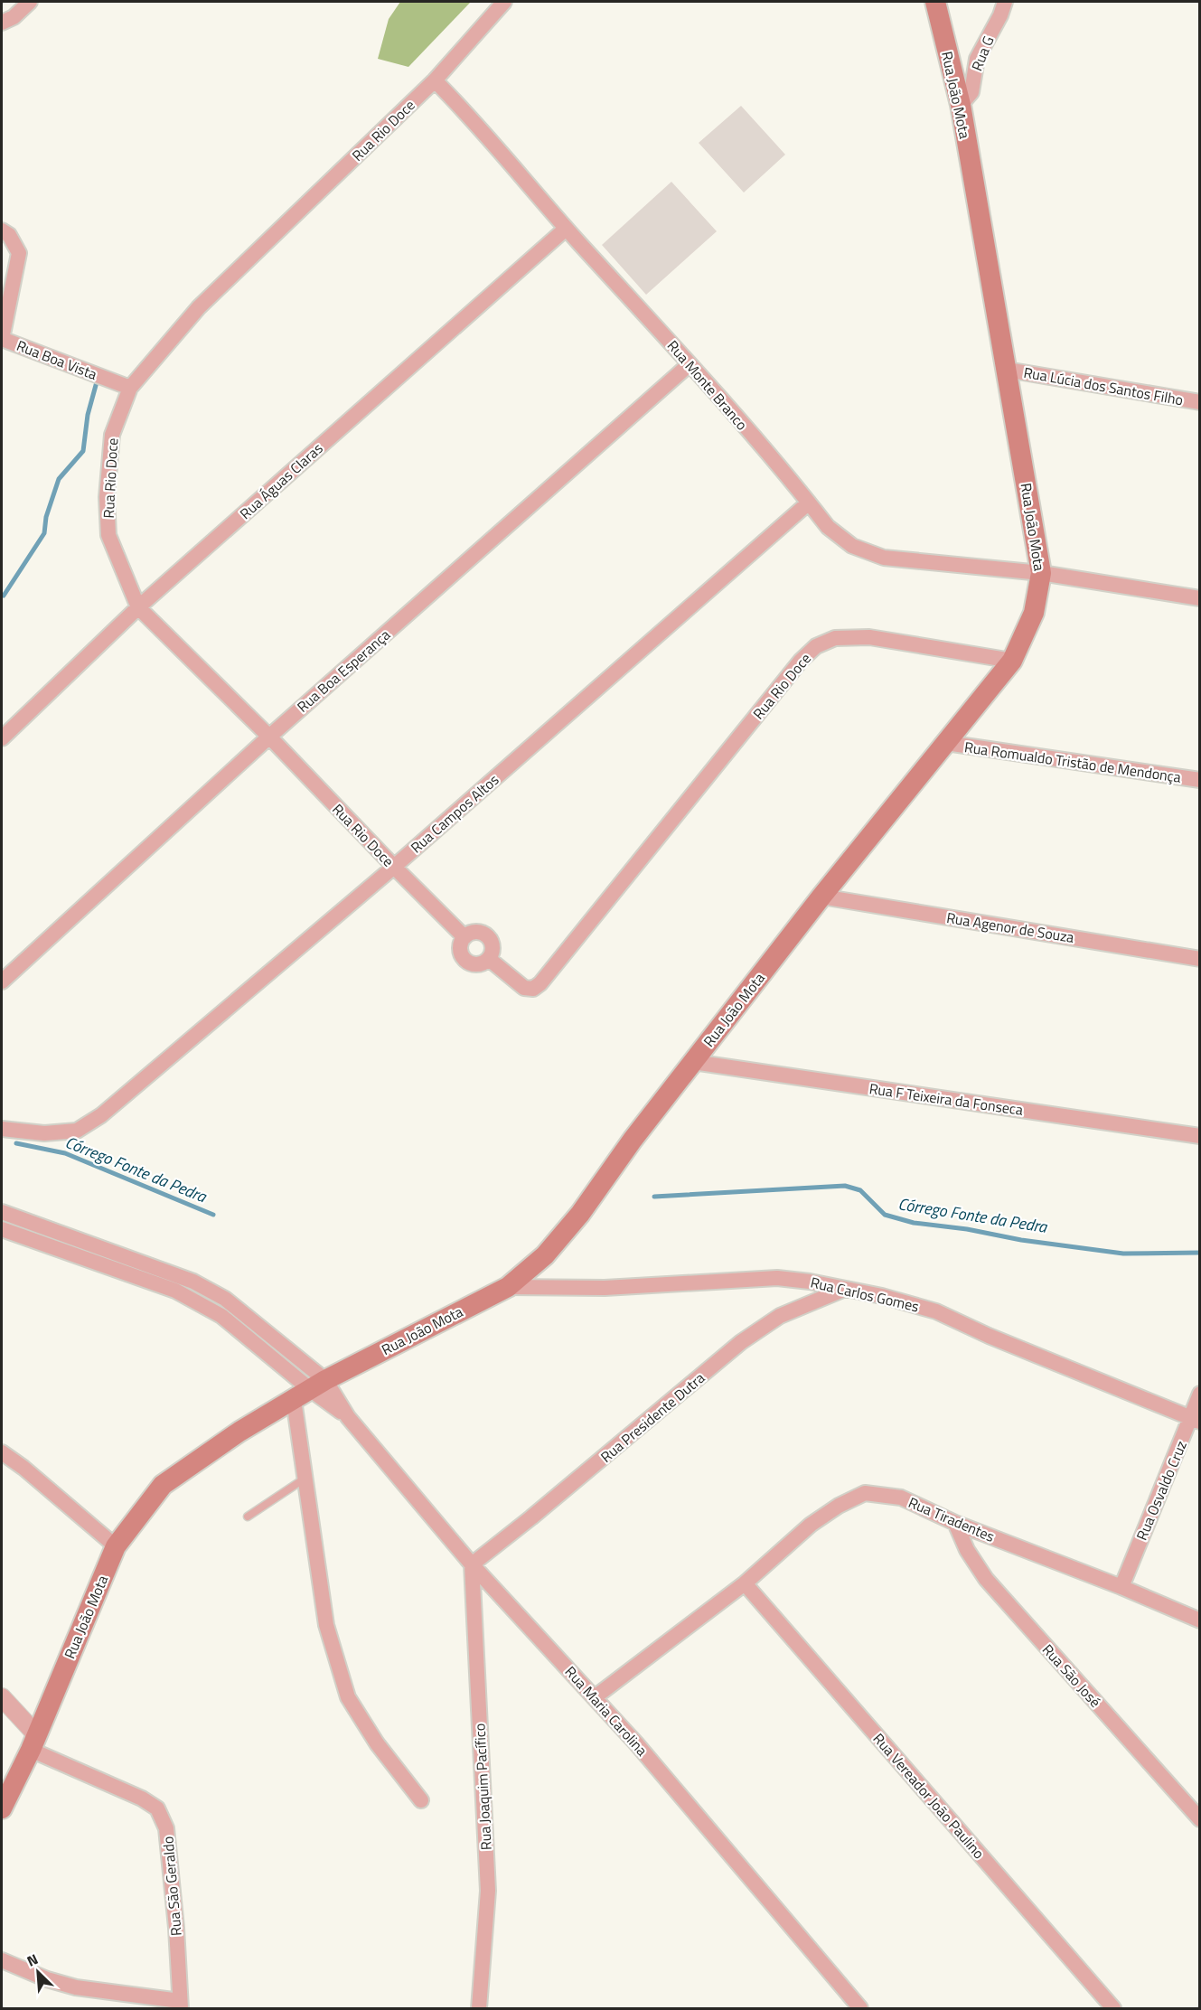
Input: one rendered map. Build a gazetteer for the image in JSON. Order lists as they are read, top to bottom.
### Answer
{
  "streets": {
    "main road": ["Rua João Mota"],
    "street": [
      "Rua G",
      "Rua Rio Doce",
      "Rua Boa Vista",
      "Rua Monte Branco",
      "Rua Lúcia dos Santos Filho",
      "Rua Águas Claras",
      "Rua Boa Esperança",
      "Rua Romualdo Tristão de Mendonça",
      "Rua Campos Altos",
      "Rua Agenor de Souza",
      "Rua F Teixeira da Fonseca",
      "Rua Carlos Gomes",
      "Rua Presidente Dutra",
      "Rua Osvaldo Cruz",
      "Rua Tiradentes",
      "Rua São José",
      "Rua Maria Carolina",
      "Rua Joaquim Pacífico",
      "Rua Vereador João Paulino",
      "Rua São Geraldo"
    ]
  },
  "crossings": [
    ["Rua G", "Rua João Mota"],
    ["Rua João Mota", "Rua Rio Doce"],
    ["Rua João Mota", "Rua Monte Branco"],
    ["Rua João Mota", "Rua Lúcia dos Santos Filho"],
    ["Rua João Mota", "Rua Romualdo Tristão de Mendonça"],
    ["Rua João Mota", "Rua Agenor de Souza"],
    ["Rua João Mota", "Rua F Teixeira da Fonseca"],
    ["Rua João Mota", "Rua Carlos Gomes"],
    ["Rua João Mota", "Rua Maria Carolina"],
    ["Rua João Mota", "Rua São Geraldo"],
    ["Rua Rio Doce", "Rua Boa Vista"],
    ["Rua Rio Doce", "Rua Monte Branco"],
    ["Rua Rio Doce", "Rua Águas Claras"],
    ["Rua Rio Doce", "Rua Boa Esperança"],
    ["Rua Rio Doce", "Rua Campos Altos"],
    ["Rua Monte Branco", "Rua Águas Claras"],
    ["Rua Monte Branco", "Rua Boa Esperança"],
    ["Rua Monte Branco", "Rua Campos Altos"],
    ["Rua Carlos Gomes", "Rua Presidente Dutra"],
    ["Rua Carlos Gomes", "Rua Osvaldo Cruz"],
    ["Rua Presidente Dutra", "Rua Maria Carolina"],
    ["Rua Presidente Dutra", "Rua Joaquim Pacífico"],
    ["Rua Osvaldo Cruz", "Rua Tiradentes"],
    ["Rua Tiradentes", "Rua São José"],
    ["Rua Tiradentes", "Rua Maria Carolina"],
    ["Rua Tiradentes", "Rua Vereador João Paulino"],
    ["Rua Maria Carolina", "Rua Joaquim Pacífico"]
  ],
  "water": ["Córrego Fonte da Pedra"],
  "north": "top left"
}
